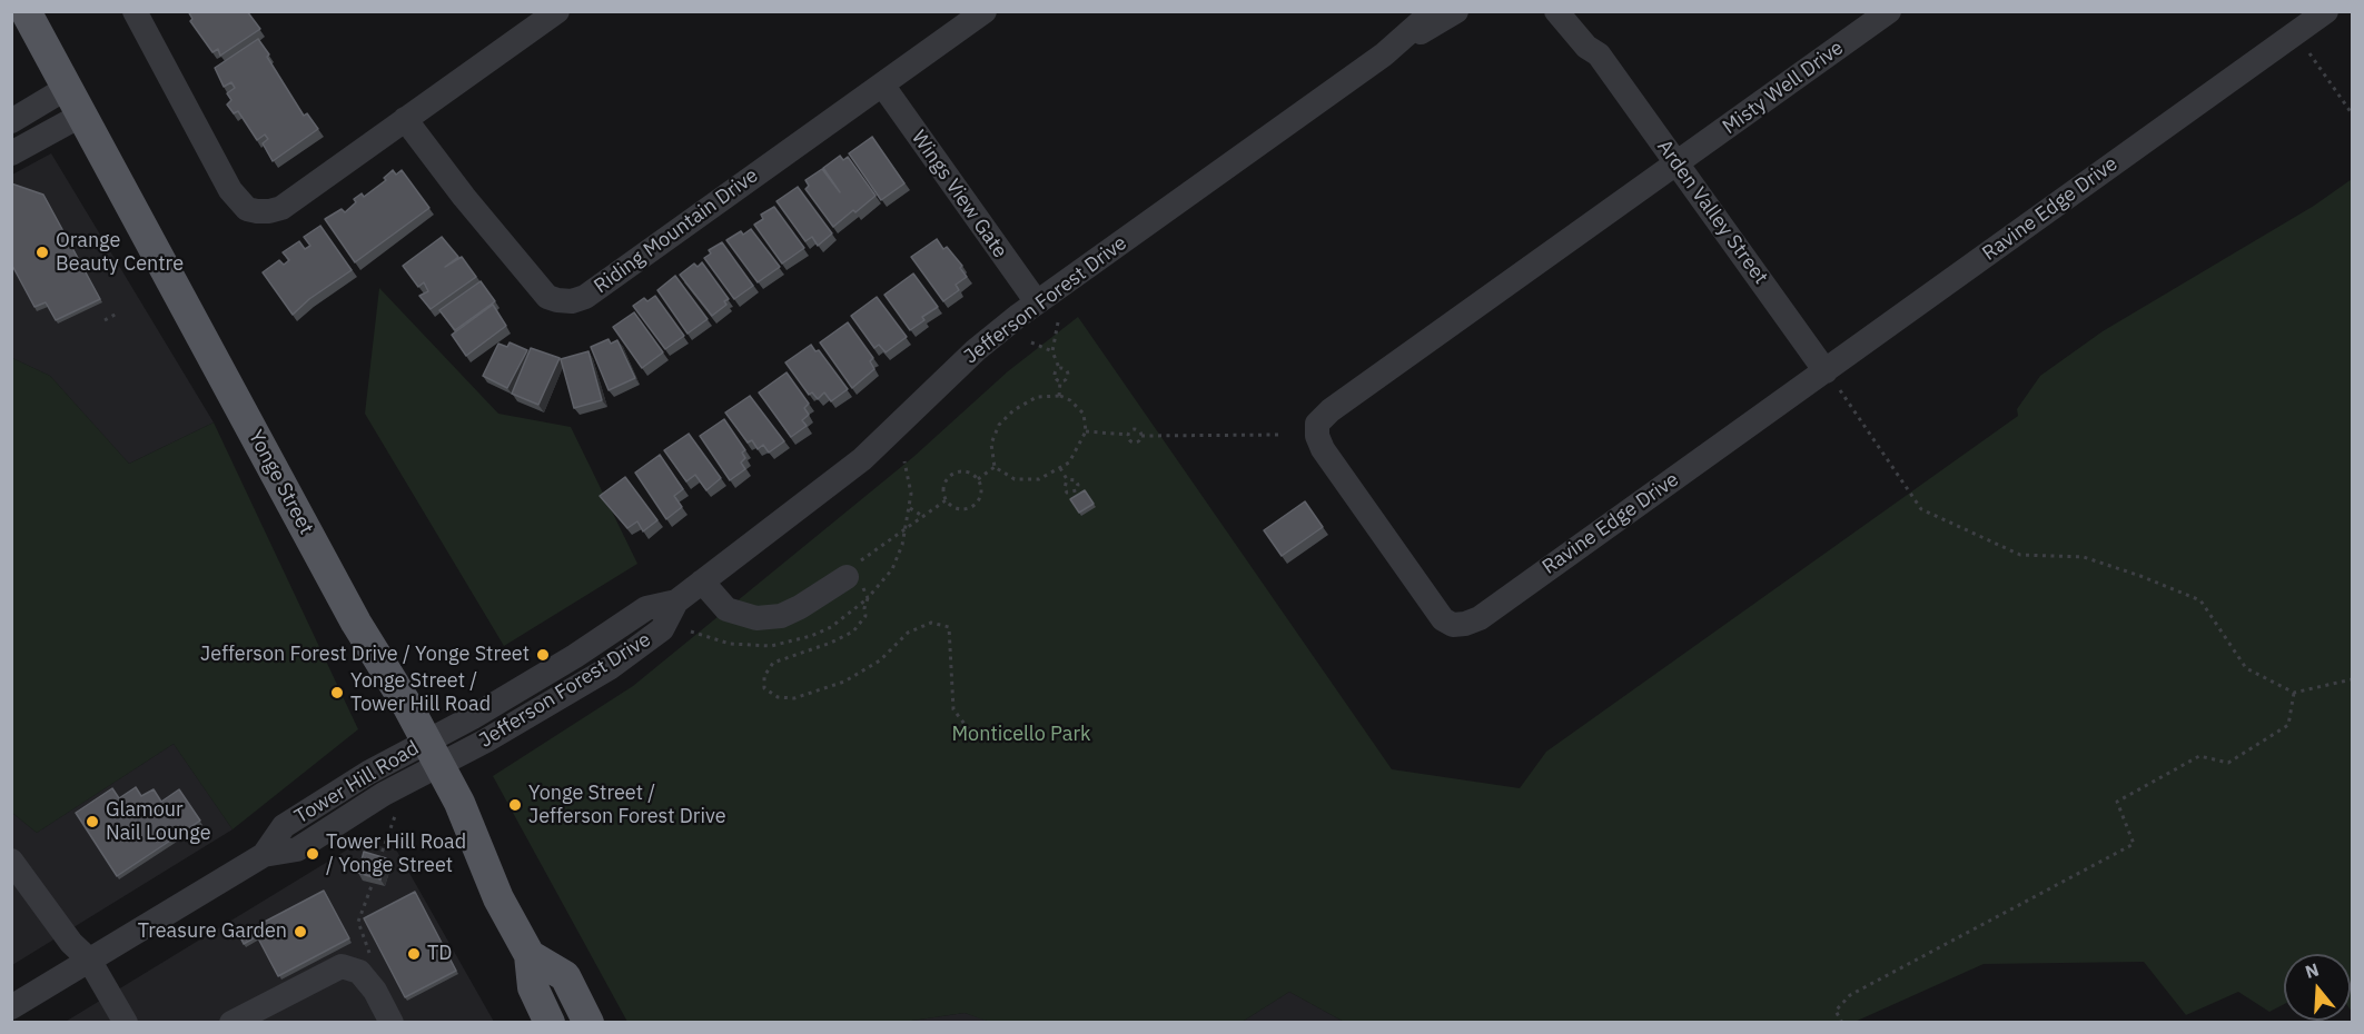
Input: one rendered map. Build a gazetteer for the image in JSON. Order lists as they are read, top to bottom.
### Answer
{
  "streets": {
    "main road": ["Yonge Street"],
    "street": [
      "Misty Well Drive",
      "Wings View Gate",
      "Ravine Edge Drive",
      "Arden Valley Street",
      "Riding Mountain Drive",
      "Jefferson Forest Drive",
      "Tower Hill Road"
    ]
  },
  "crossings": [
    ["Misty Well Drive", "Ravine Edge Drive"],
    ["Misty Well Drive", "Arden Valley Street"],
    ["Wings View Gate", "Riding Mountain Drive"],
    ["Wings View Gate", "Jefferson Forest Drive"],
    ["Ravine Edge Drive", "Arden Valley Street"],
    ["Jefferson Forest Drive", "Yonge Street"],
    ["Jefferson Forest Drive", "Tower Hill Road"],
    ["Yonge Street", "Tower Hill Road"]
  ],
  "parks": ["Monticello Park"],
  "places": [
    "Orange Beauty Centre",
    "Jefferson Forest Drive / Yonge Street",
    "Yonge Street / Tower Hill Road",
    "Yonge Street / Jefferson Forest Drive",
    "Glamour Nail Lounge",
    "Tower Hill Road / Yonge Street",
    "Treasure Garden",
    "TD"
  ],
  "north": "top"
}
